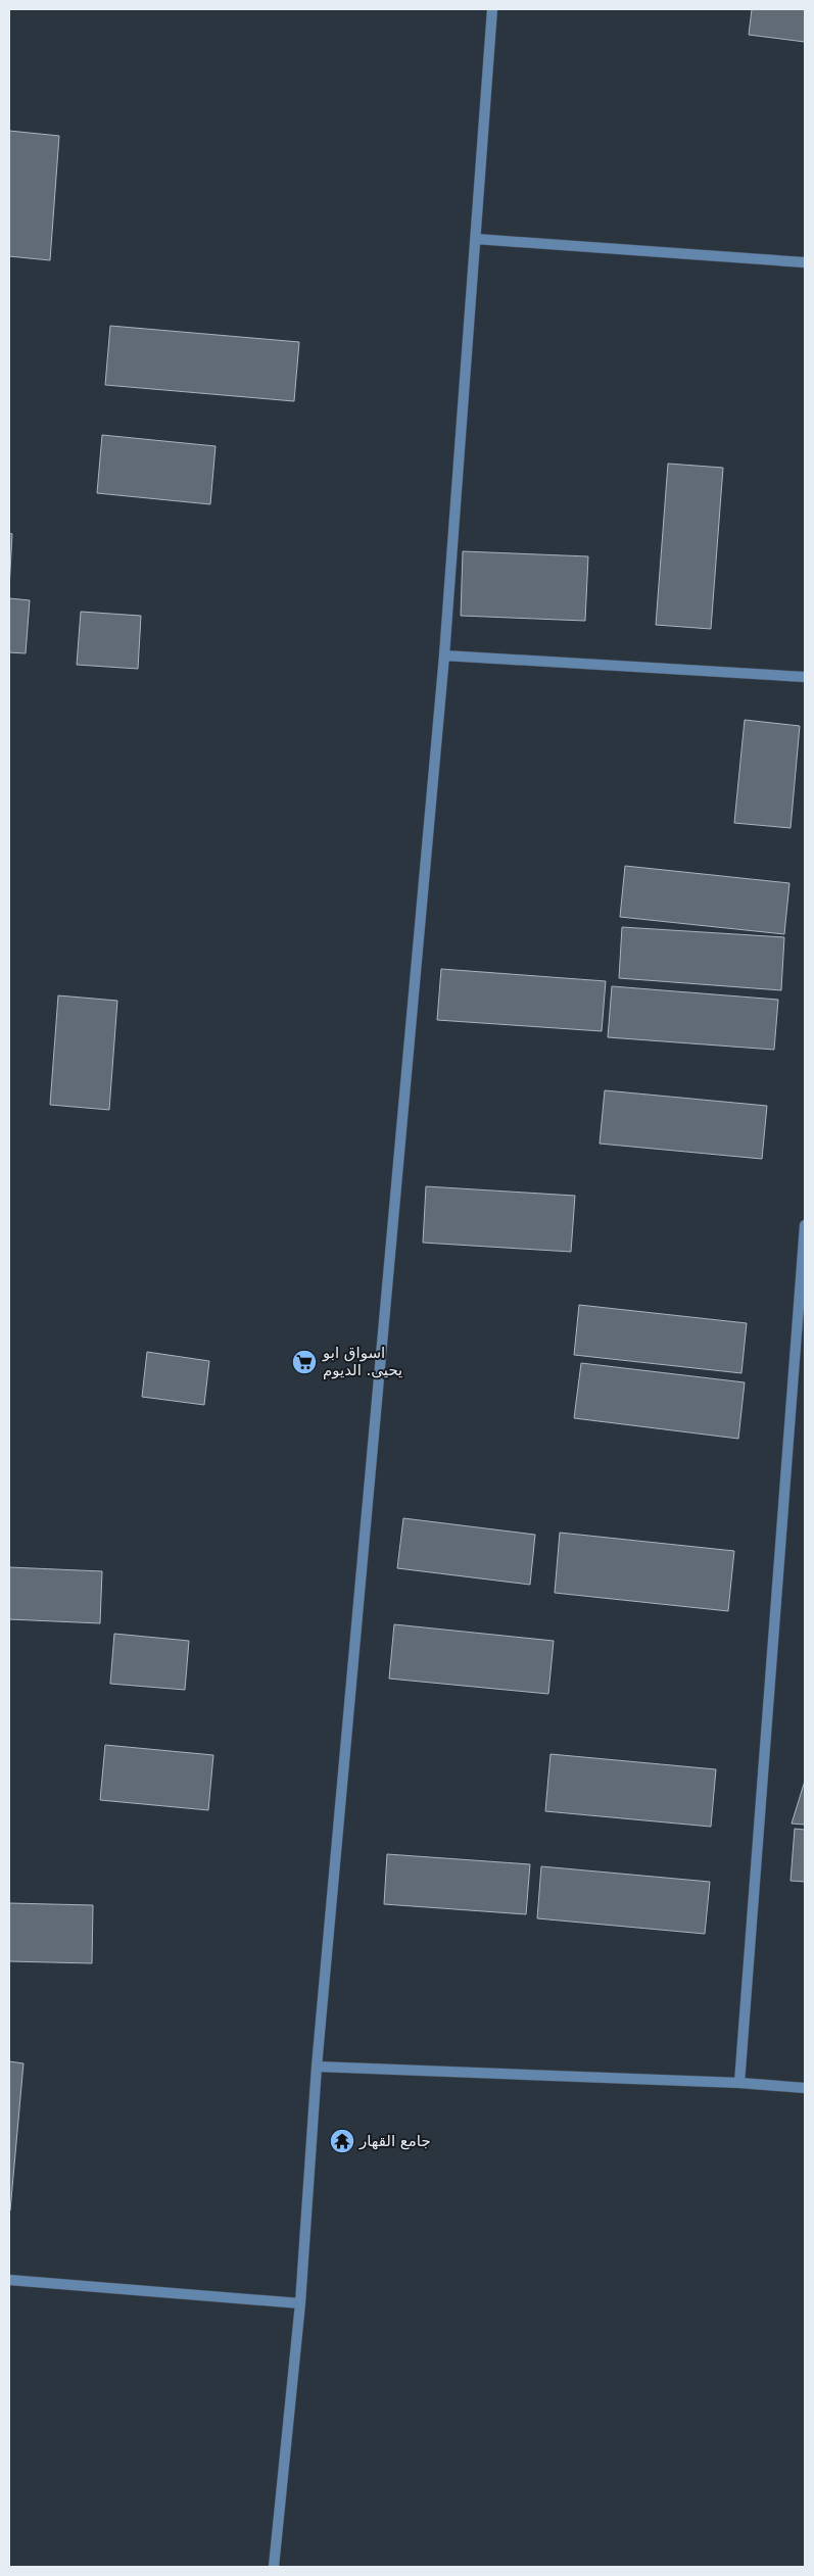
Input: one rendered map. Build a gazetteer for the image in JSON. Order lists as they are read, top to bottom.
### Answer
{
  "places": {
    "supermarket": ["اسواق ابو يحيى. الديوم"],
    "temple": ["جامع القهار"]
  }
}
